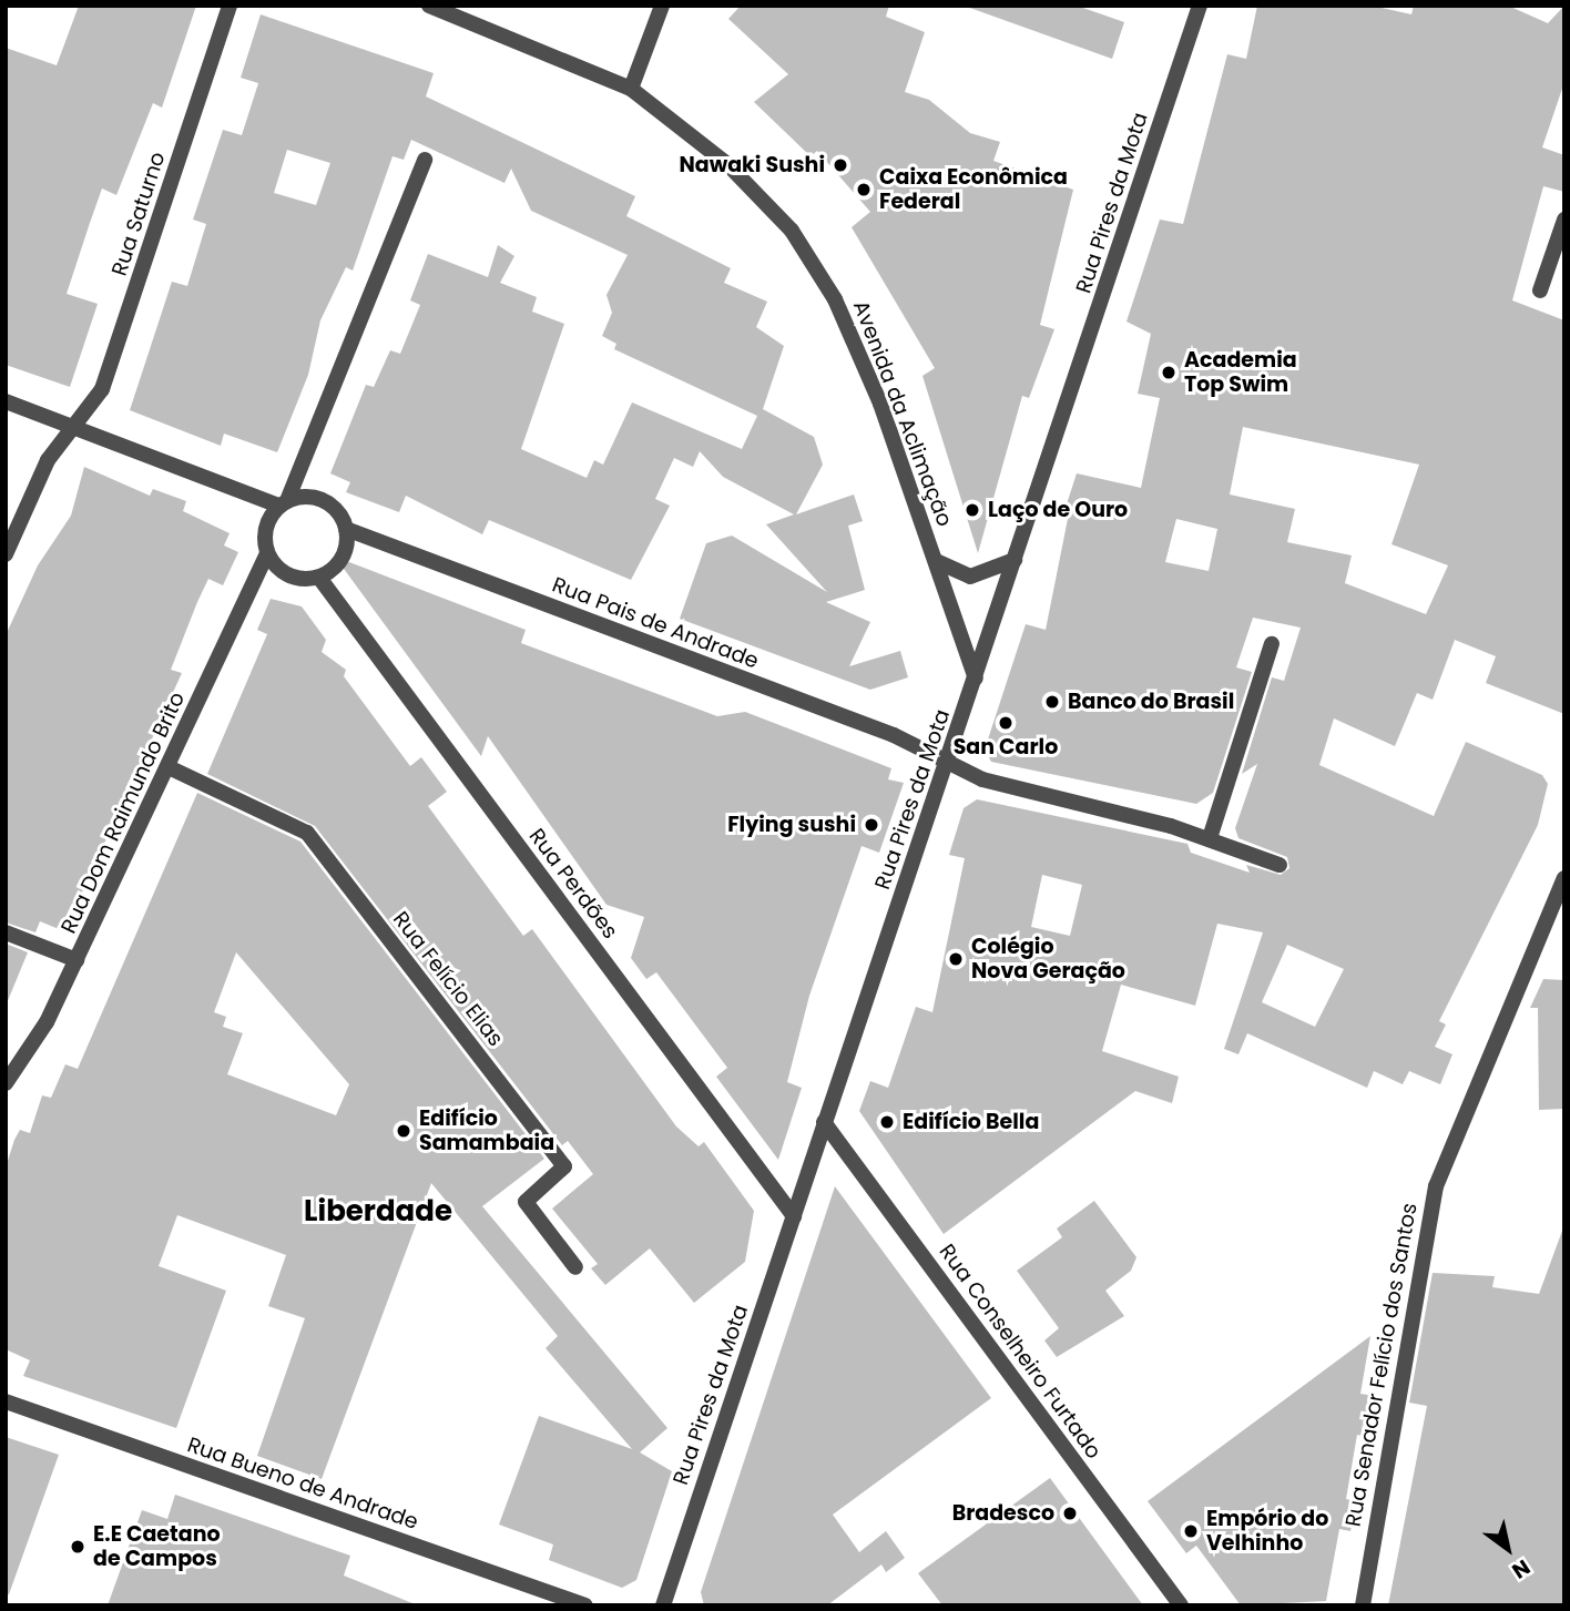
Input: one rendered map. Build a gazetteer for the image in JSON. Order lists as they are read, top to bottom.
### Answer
{
  "streets": {
    "street": [
      "Rua Pires da Mota",
      "Rua Saturno",
      "Avenida da Aclimação",
      "Rua Pais de Andrade",
      "Rua Dom Raimundo Brito",
      "Rua Perdões",
      "Rua Felício Elias",
      "Rua Conselheiro Furtado",
      "Rua Senador Felício dos Santos",
      "Rua Bueno de Andrade"
    ]
  },
  "crossings": [
    ["Rua Pires da Mota", "Avenida da Aclimação"],
    ["Rua Pires da Mota", "Rua Pais de Andrade"],
    ["Rua Pires da Mota", "Rua Perdões"],
    ["Rua Pires da Mota", "Rua Conselheiro Furtado"],
    ["Rua Pais de Andrade", "Rua Dom Raimundo Brito"],
    ["Rua Pais de Andrade", "Rua Perdões"],
    ["Rua Dom Raimundo Brito", "Rua Perdões"],
    ["Rua Dom Raimundo Brito", "Rua Felício Elias"]
  ],
  "districts": ["Liberdade"],
  "places": [
    "Nawaki Sushi",
    "Caixa Econômica Federal",
    "Academia Top Swim",
    "Laço de Ouro",
    "Banco do Brasil",
    "San Carlo",
    "Flying sushi",
    "Colégio Nova Geração",
    "Edifício Bella",
    "Edifício Samambaia",
    "Bradesco",
    "Empório do Velhinho",
    "E.E Caetano de Campos"
  ],
  "north": "bottom right"
}
